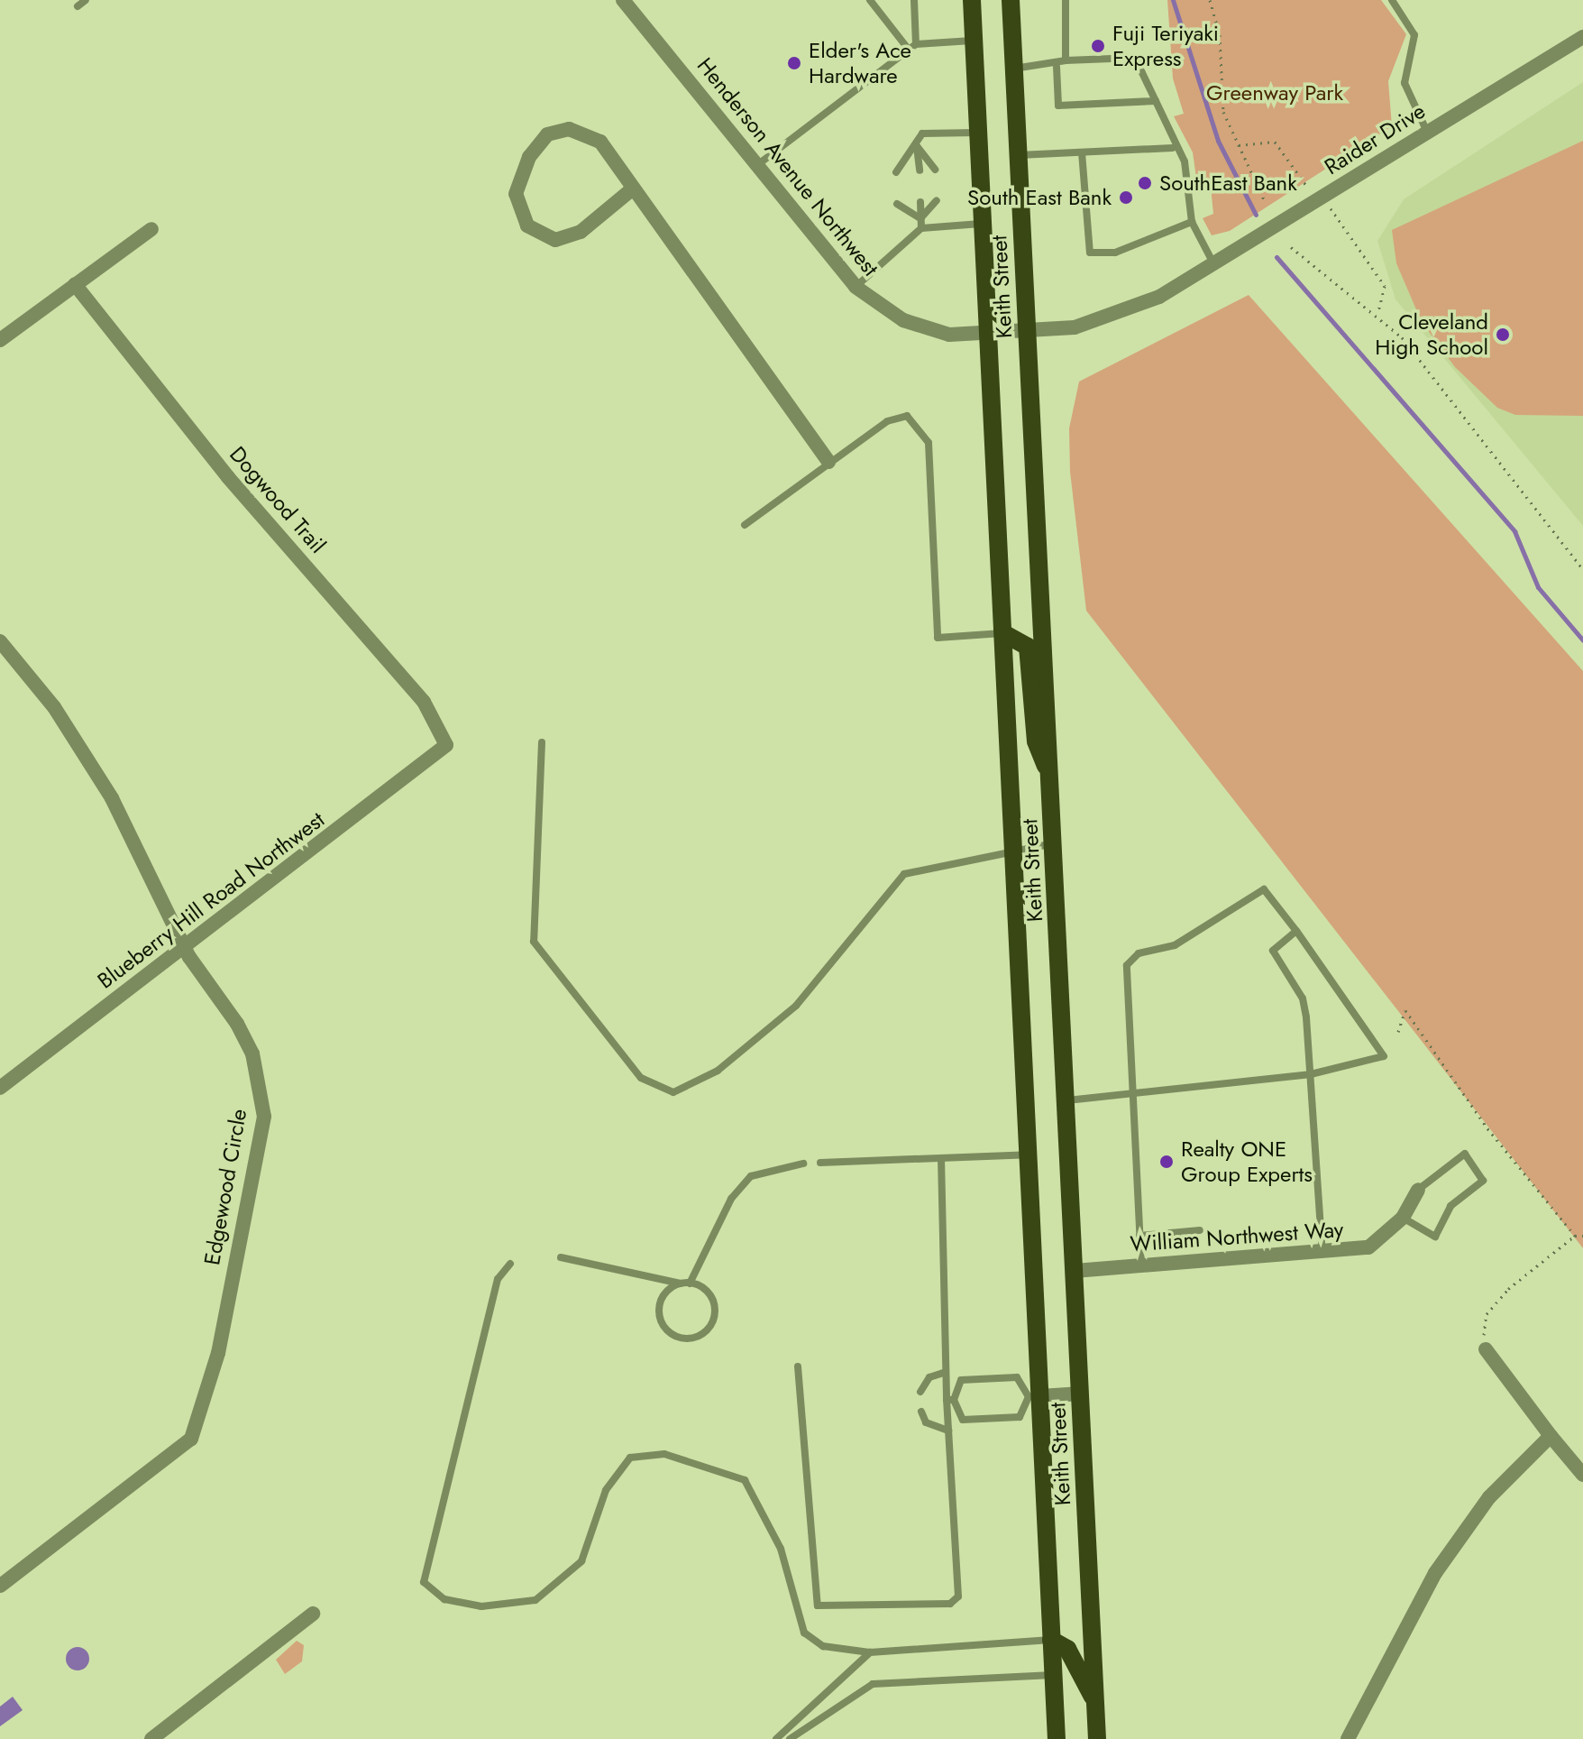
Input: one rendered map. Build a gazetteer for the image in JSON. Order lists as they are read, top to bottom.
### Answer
{
  "streets": {
    "main road": ["Keith Street"],
    "street": [
      "Raider Drive",
      "Henderson Avenue Northwest",
      "Dogwood Trail",
      "Blueberry Hill Road Northwest",
      "Edgewood Circle",
      "William Northwest Way"
    ]
  },
  "crossings": [
    ["Raider Drive", "Henderson Avenue Northwest"],
    ["Raider Drive", "Keith Street"],
    ["Henderson Avenue Northwest", "Keith Street"],
    ["Keith Street", "William Northwest Way"],
    ["Dogwood Trail", "Blueberry Hill Road Northwest"],
    ["Blueberry Hill Road Northwest", "Edgewood Circle"]
  ],
  "parks": ["Greenway Park"],
  "places": [
    "Fuji Teriyaki Express",
    "Elder's Ace Hardware",
    "SouthEast Bank",
    "South East Bank",
    "Cleveland High School",
    "Realty ONE Group Experts"
  ]
}
